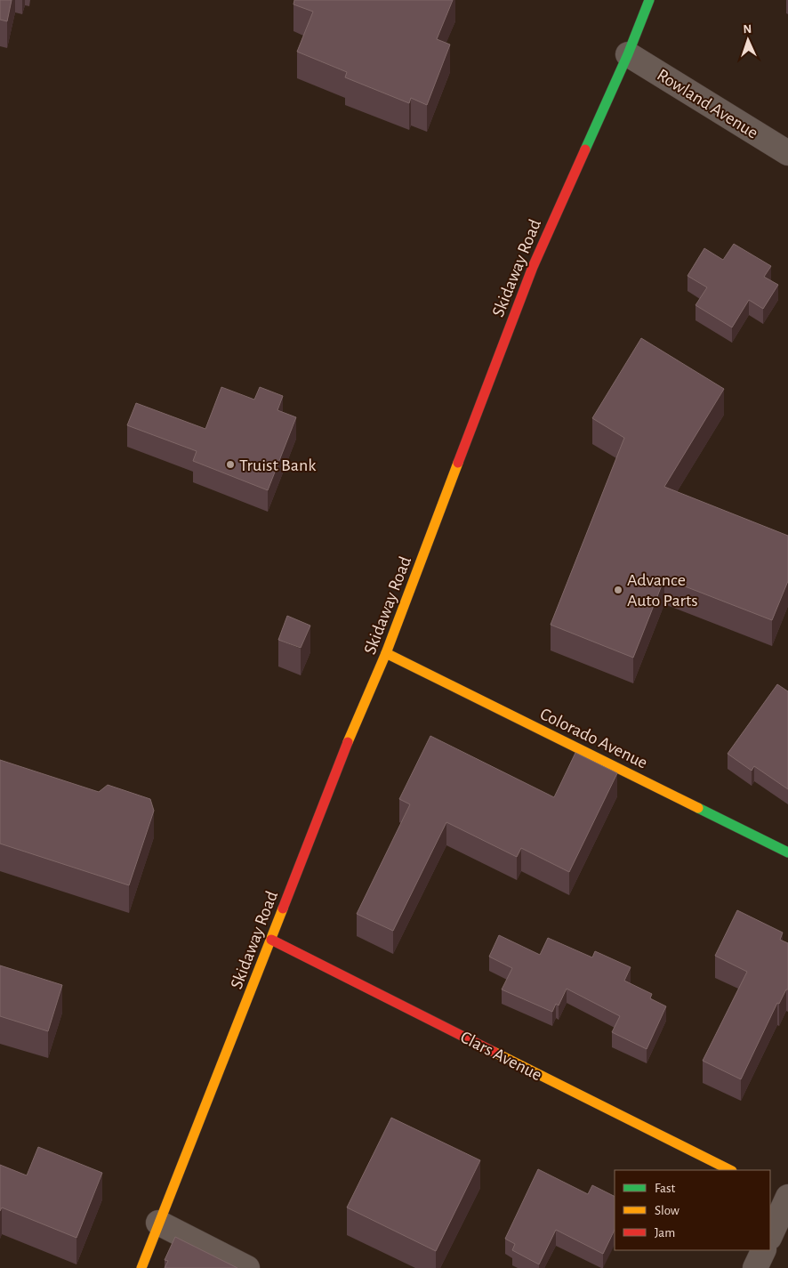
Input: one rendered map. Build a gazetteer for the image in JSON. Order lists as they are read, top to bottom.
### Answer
{
  "streets": {
    "main road": ["Skidaway Road", "Colorado Avenue", "Clars Avenue"],
    "street": ["Rowland Avenue"]
  },
  "crossings": [
    ["Rowland Avenue", "Skidaway Road"],
    ["Skidaway Road", "Colorado Avenue"],
    ["Skidaway Road", "Clars Avenue"]
  ],
  "places": ["Truist Bank", "Advance Auto Parts"],
  "legend": ["Fast", "Slow", "Jam"],
  "north": "top"
}
